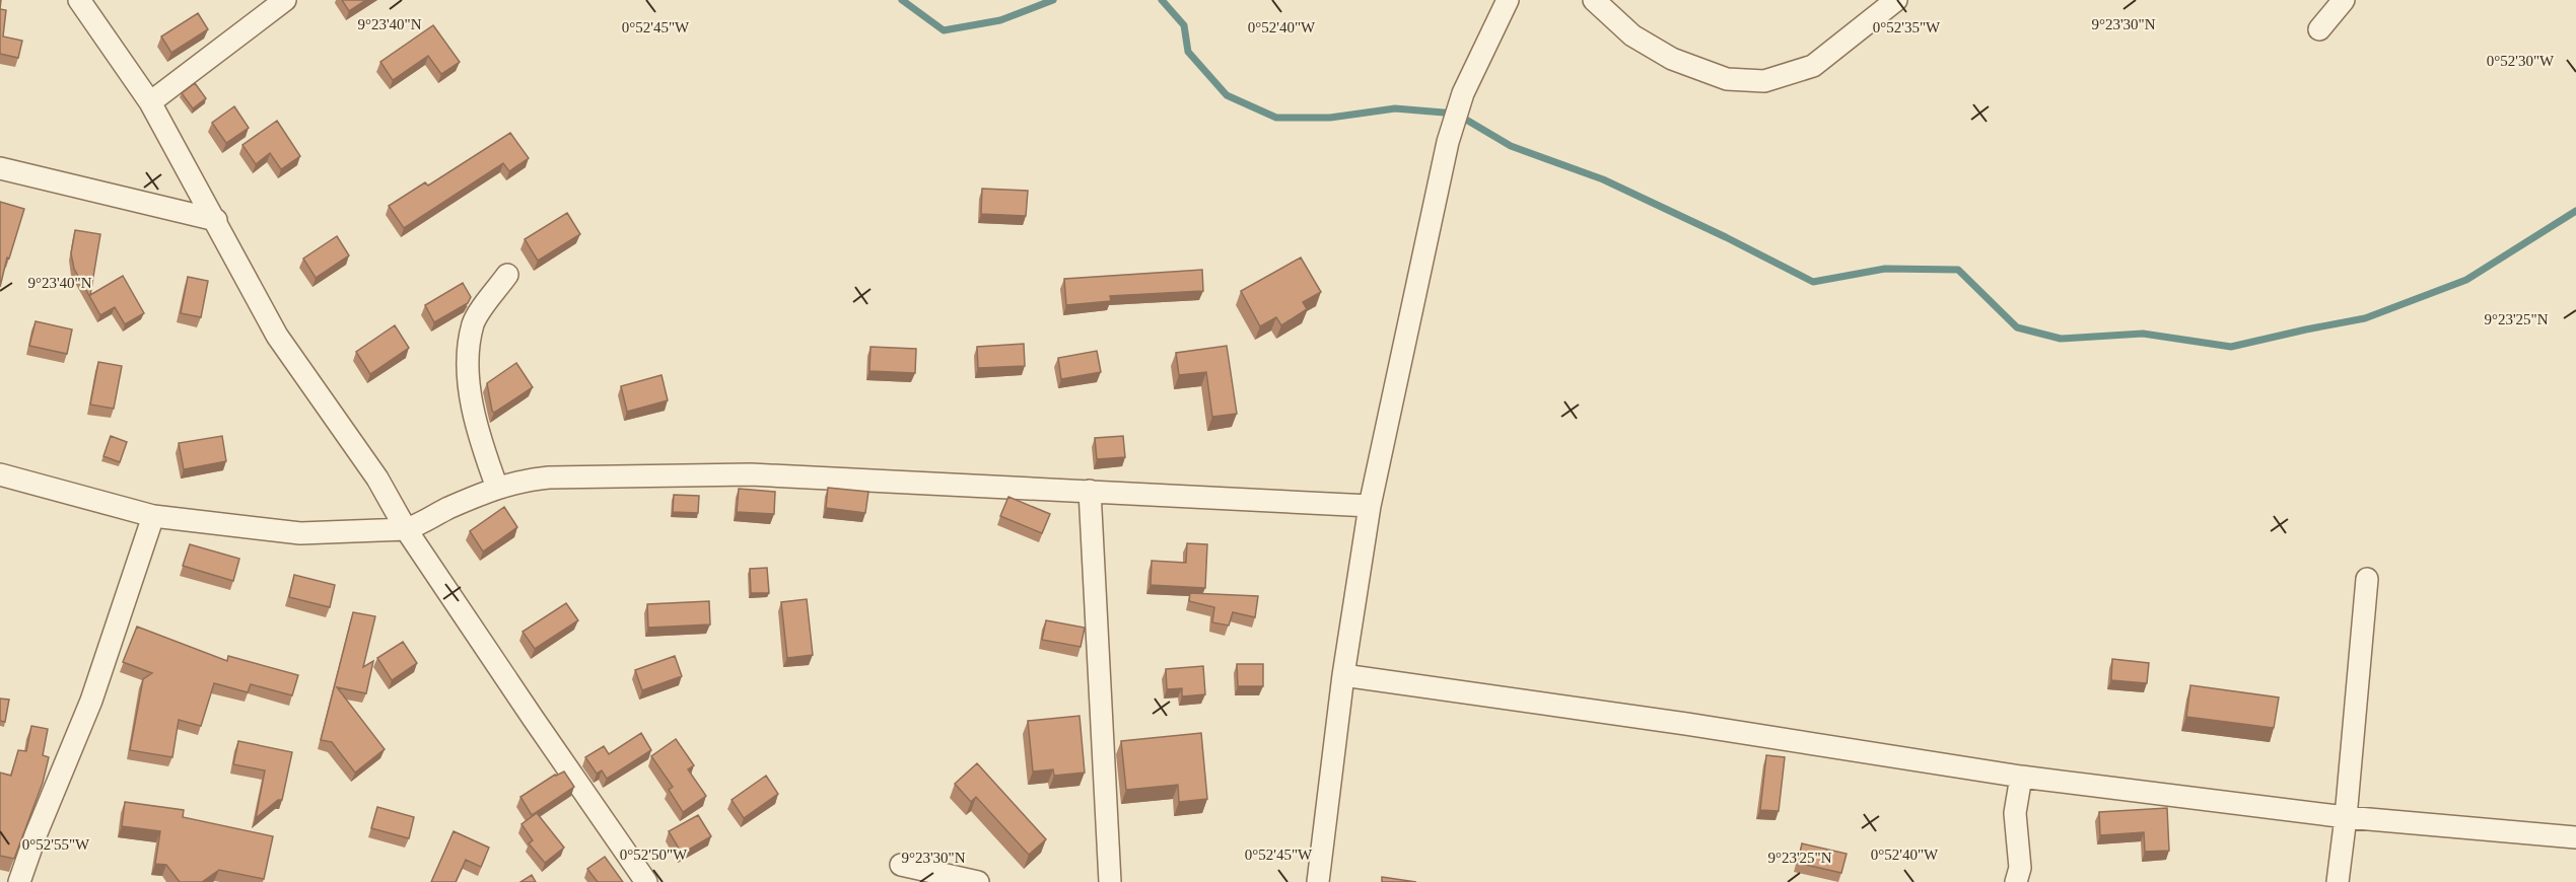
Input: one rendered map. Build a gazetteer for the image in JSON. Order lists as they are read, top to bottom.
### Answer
{
  "coordinates": [
    "9°23'40\"N",
    "9°23'30\"N",
    "0°52'45\"W",
    "0°52'40\"W",
    "0°52'35\"W",
    "0°52'30\"W",
    "9°23'25\"N",
    "0°52'55\"W",
    "0°52'50\"W"
  ]
}
